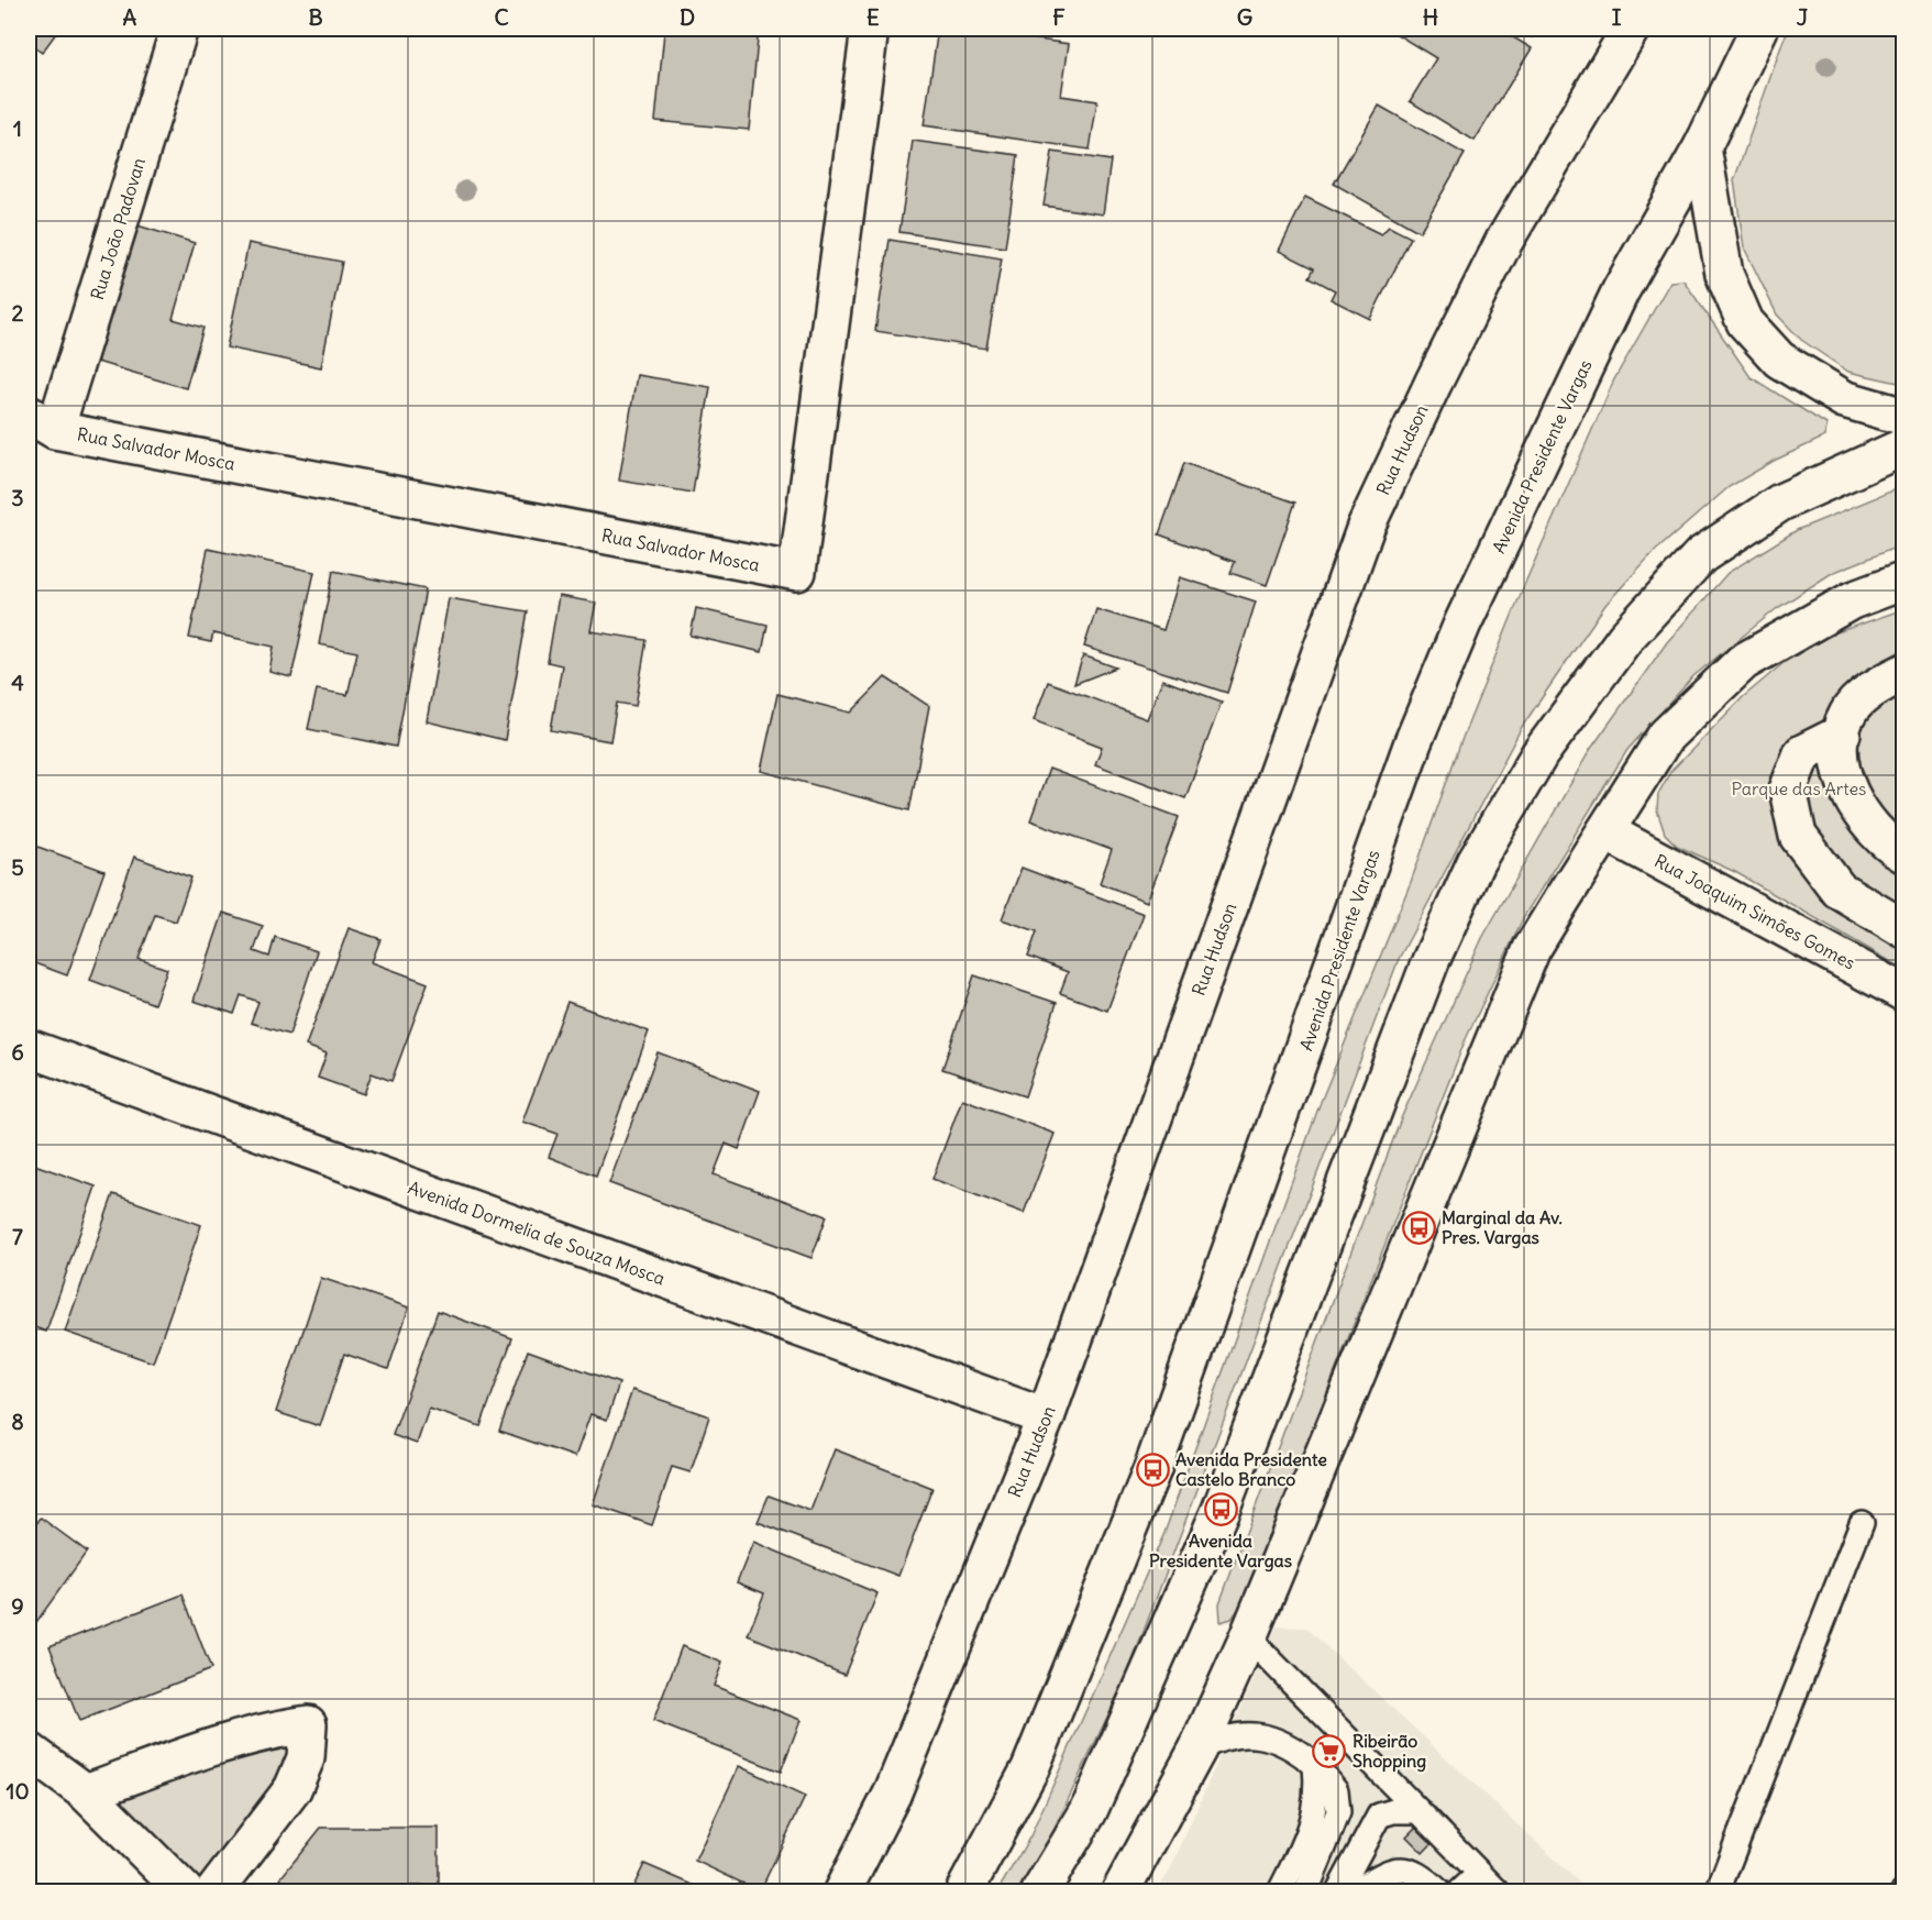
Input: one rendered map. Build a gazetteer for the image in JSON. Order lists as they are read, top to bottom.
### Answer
{
  "streets": {
    "street": [
      "Rua João Padovan",
      "Rua Salvador Mosca",
      "Rua Hudson",
      "Avenida Presidente Vargas",
      "Rua Joaquim Simões Gomes",
      "Avenida Dormelia de Souza Mosca"
    ]
  },
  "crossings": [
    ["Rua João Padovan", "Rua Salvador Mosca"],
    ["Rua Hudson", "Avenida Dormelia de Souza Mosca"]
  ],
  "parks": ["Parque das Artes"],
  "places": {
    "bus stop": ["Marginal da Av. Pres. Vargas", "Avenida Presidente Castelo Branco", "Avenida Presidente Vargas"],
    "supermarket": ["Ribeirão Shopping"]
  },
  "grid": {
    "columns": [
      "A",
      "B",
      "C",
      "D",
      "E",
      "F",
      "G",
      "H",
      "I",
      "J"
    ],
    "rows": [
      "1",
      "2",
      "3",
      "4",
      "5",
      "6",
      "7",
      "8",
      "9",
      "10"
    ]
  }
}
